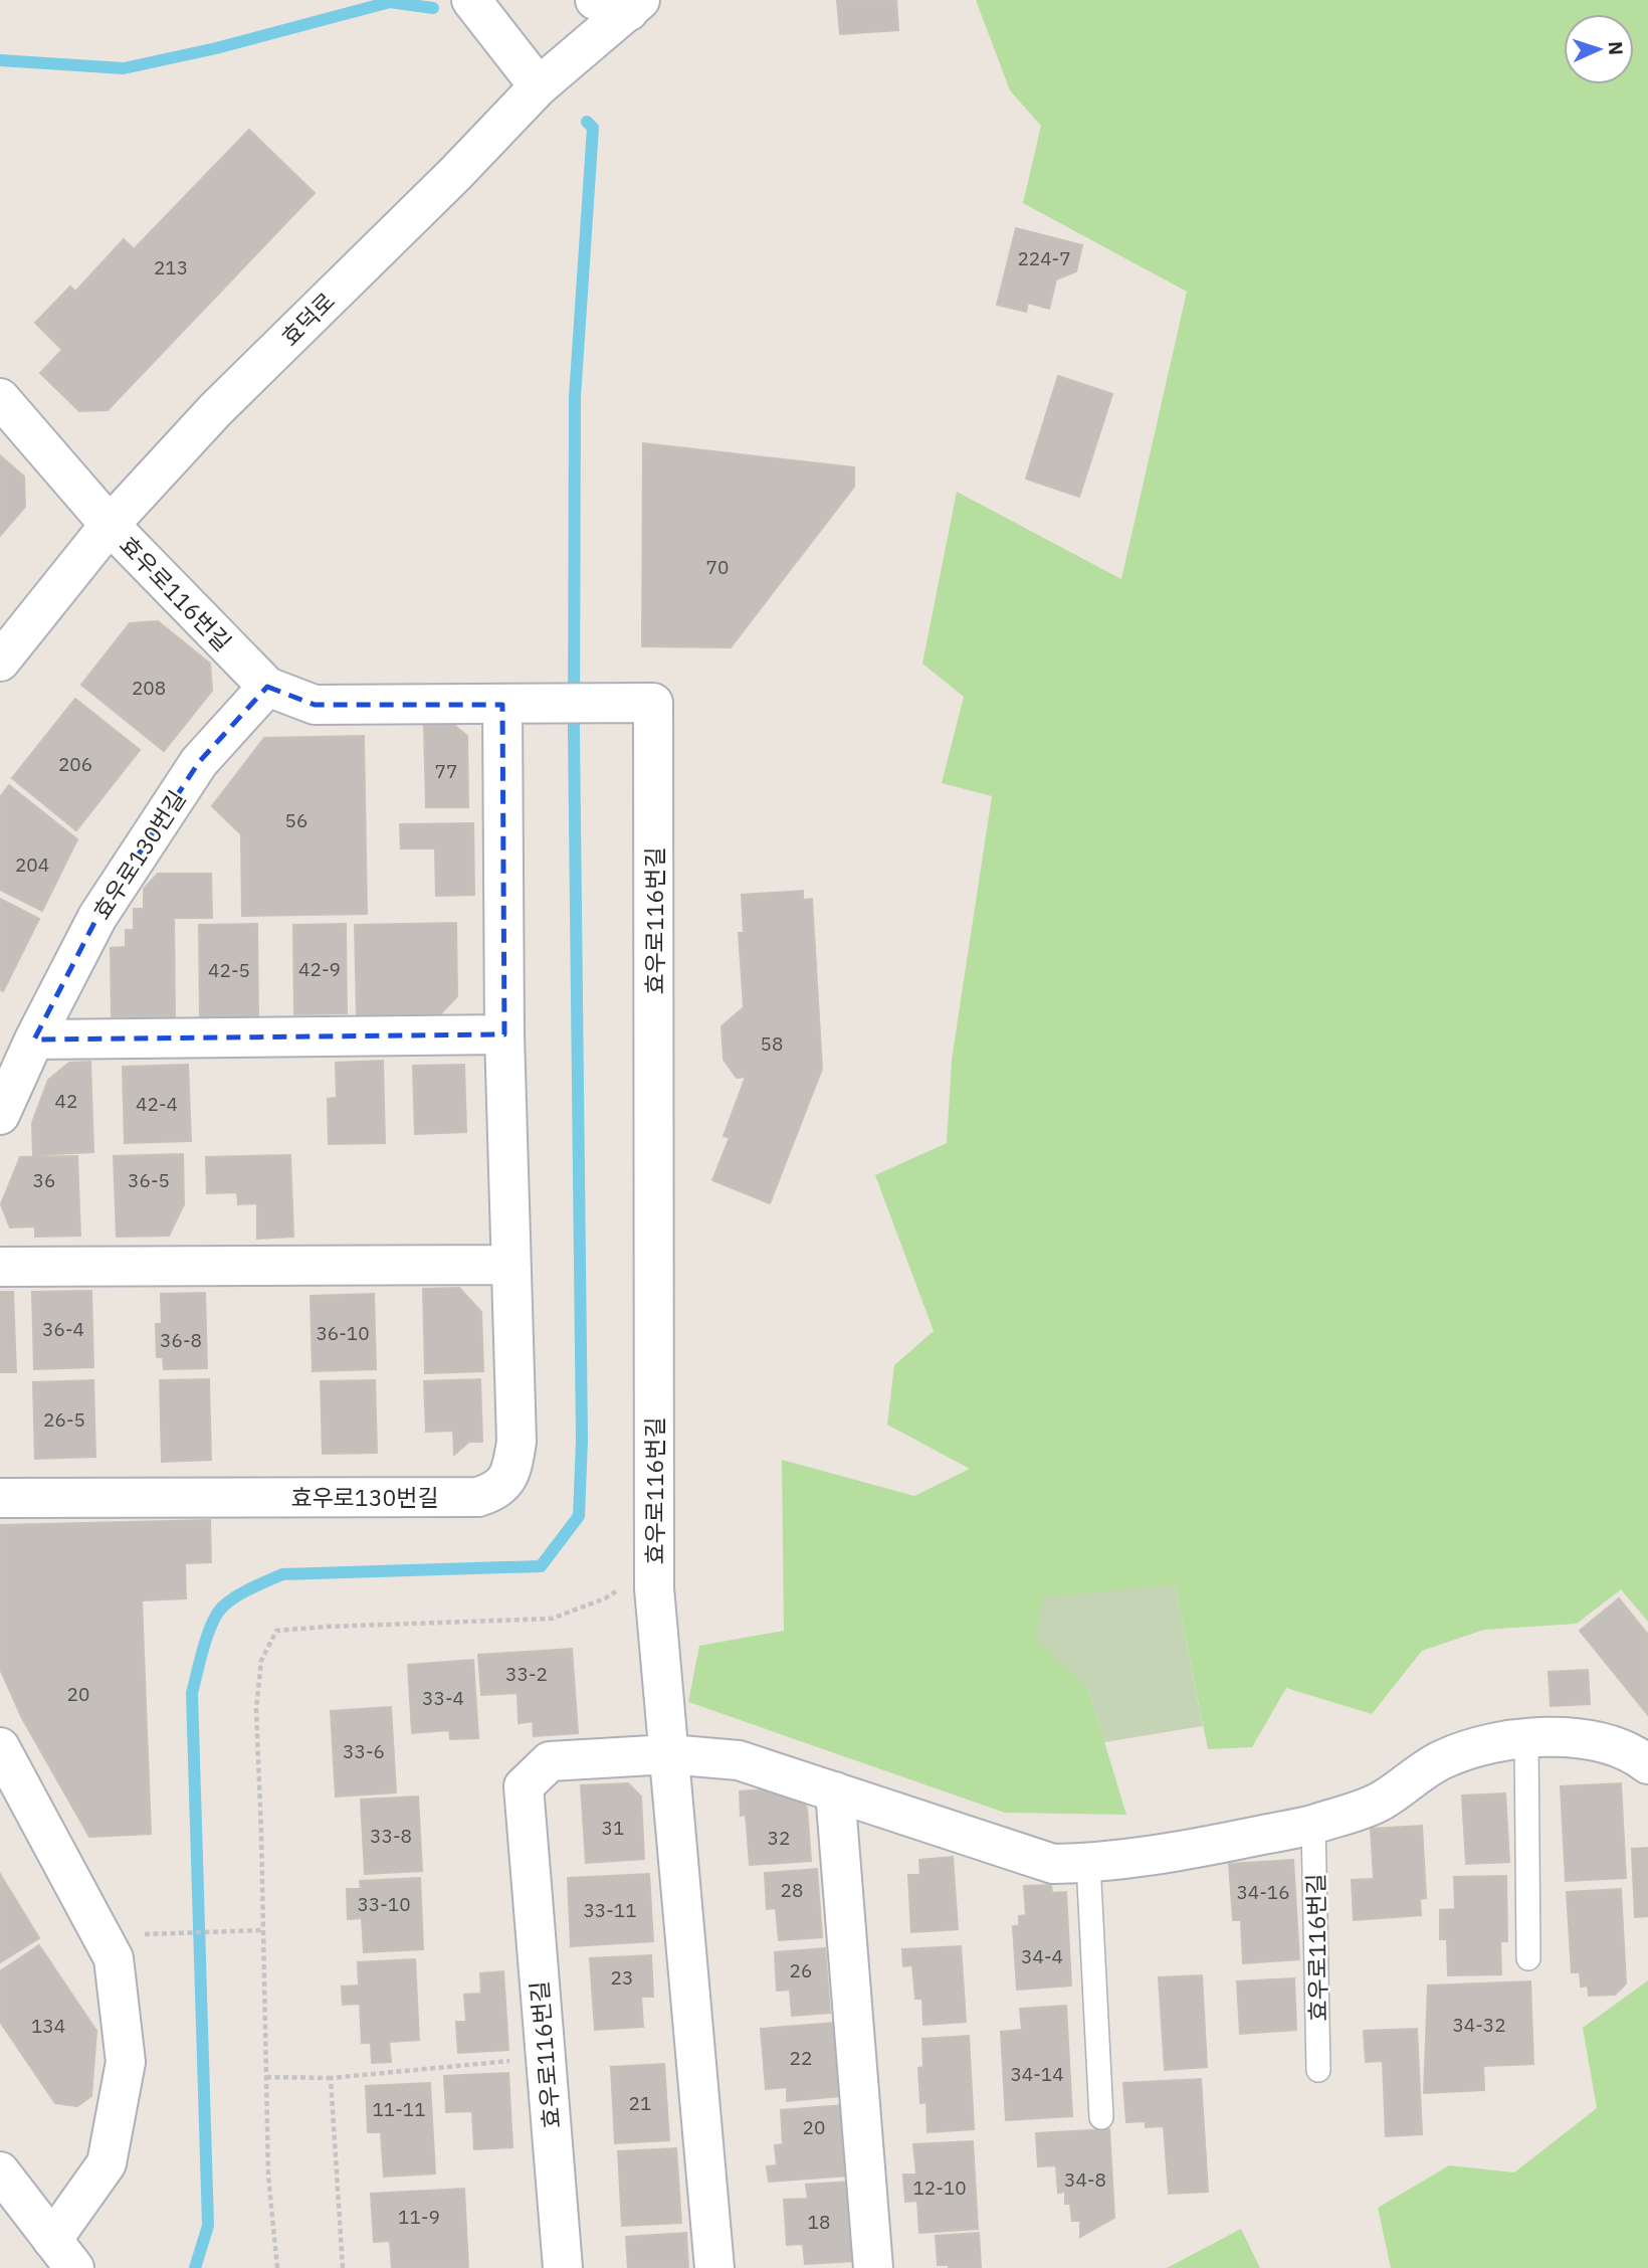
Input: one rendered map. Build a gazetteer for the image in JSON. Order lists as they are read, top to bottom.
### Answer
{
  "streets": {
    "street": ["효덕로", "효우로116번길", "효우로130번길"]
  },
  "crossings": [
    ["효덕로", "효우로116번길"],
    ["효우로116번길", "효우로130번길"]
  ],
  "house_numbers": [
    "224-7",
    "213",
    "70",
    "208",
    "206",
    "77",
    "56",
    "204",
    "42-9",
    "42-5",
    "58",
    "42",
    "42-4",
    "36",
    "36-5",
    "36-4",
    "36-10",
    "36-8",
    "26-5",
    "33-2",
    "20",
    "33-4",
    "33-6",
    "31",
    "33-8",
    "32",
    "28",
    "34-16",
    "33-10",
    "33-11",
    "34-4",
    "26",
    "23",
    "34-32",
    "134",
    "22",
    "34-14",
    "21",
    "11-11",
    "20",
    "34-8",
    "12-10",
    "11-9",
    "18"
  ],
  "north": "right"
}
